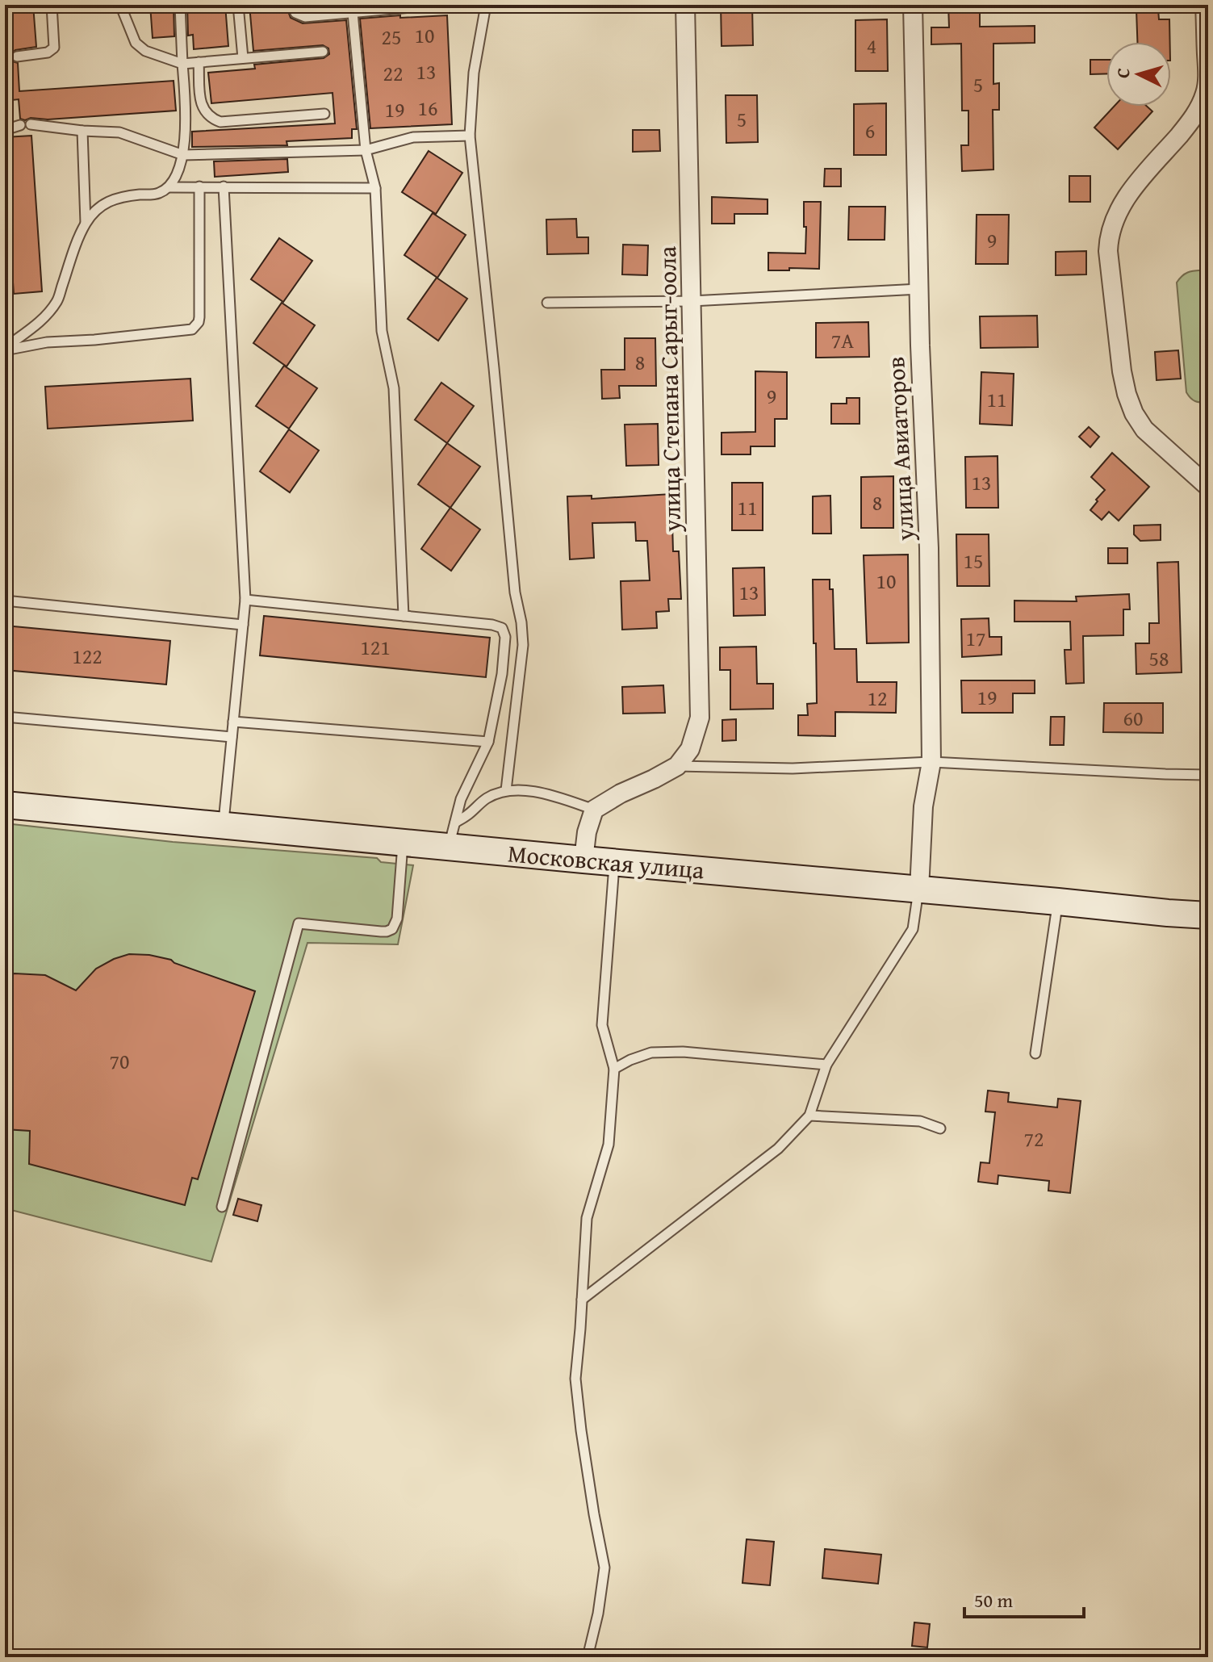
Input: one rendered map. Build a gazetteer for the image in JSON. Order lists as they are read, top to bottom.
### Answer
{
  "streets": {
    "main road": ["Московская улица"],
    "street": ["улица Степана Сарыг-оола", "улица Авиаторов"]
  },
  "crossings": [
    ["улица Авиаторов", "Московская улица"]
  ],
  "house_numbers": [
    "10",
    "25",
    "4",
    "13",
    "22",
    "5",
    "16",
    "19",
    "5",
    "6",
    "9",
    "7А",
    "8",
    "9",
    "11",
    "13",
    "8",
    "11",
    "15",
    "10",
    "13",
    "17",
    "121",
    "122",
    "58",
    "19",
    "12",
    "60",
    "70",
    "72"
  ],
  "scale_bar": "50 m",
  "north": "left"
}
